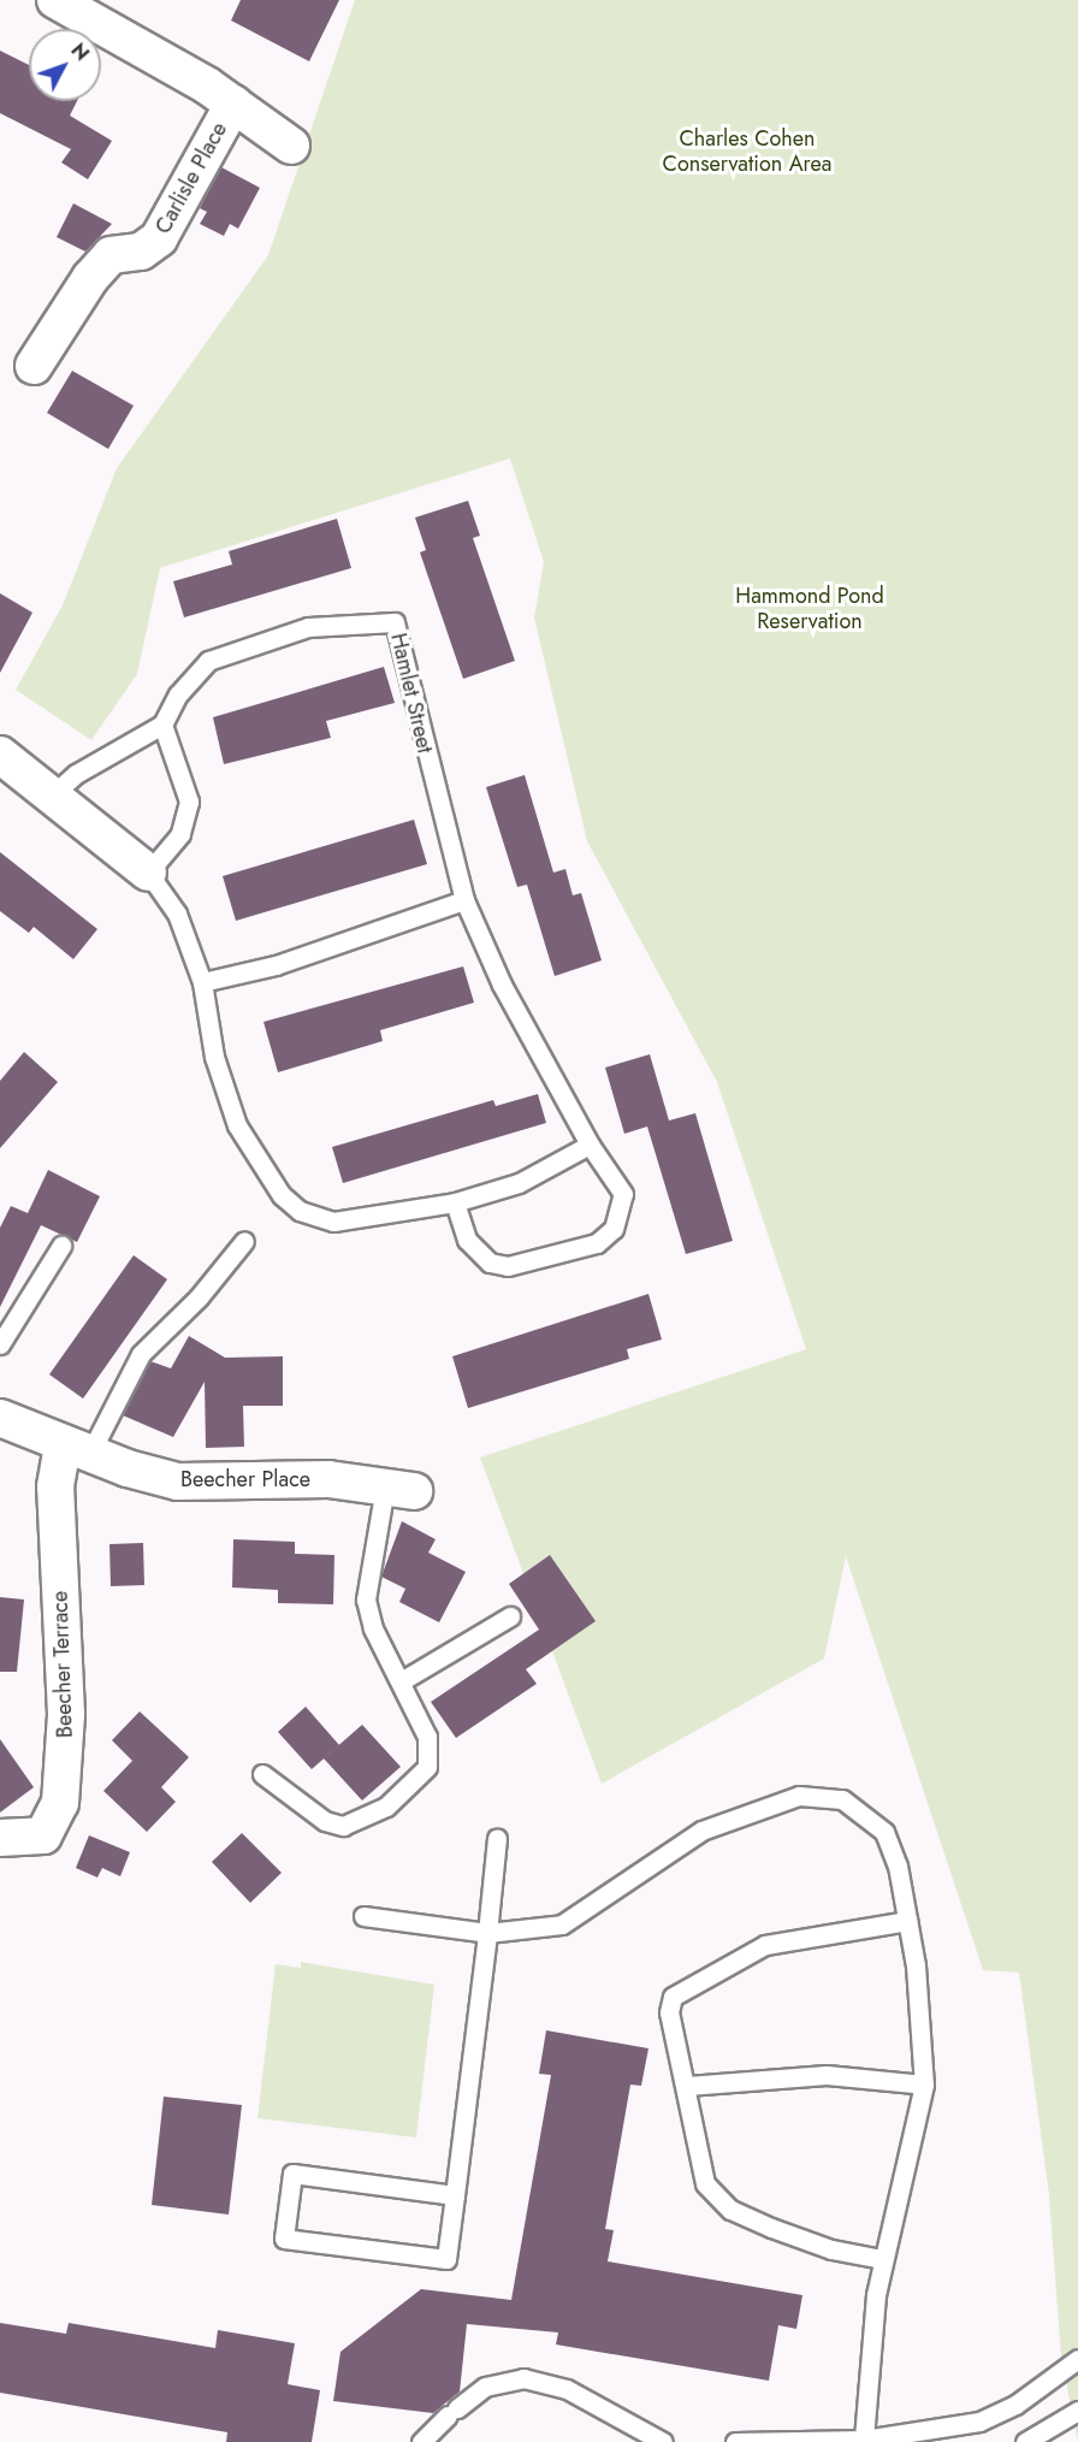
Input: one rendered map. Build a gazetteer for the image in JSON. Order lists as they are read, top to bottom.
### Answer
{
  "streets": {
    "street": ["Carlisle Place", "Beecher Place", "Beecher Terrace"],
    "lane": ["Hamlet Street"]
  },
  "crossings": [
    ["Beecher Place", "Beecher Terrace"]
  ],
  "parks": ["Charles Cohen Conservation Area", "Hammond Pond Reservation"],
  "north": "top right"
}
